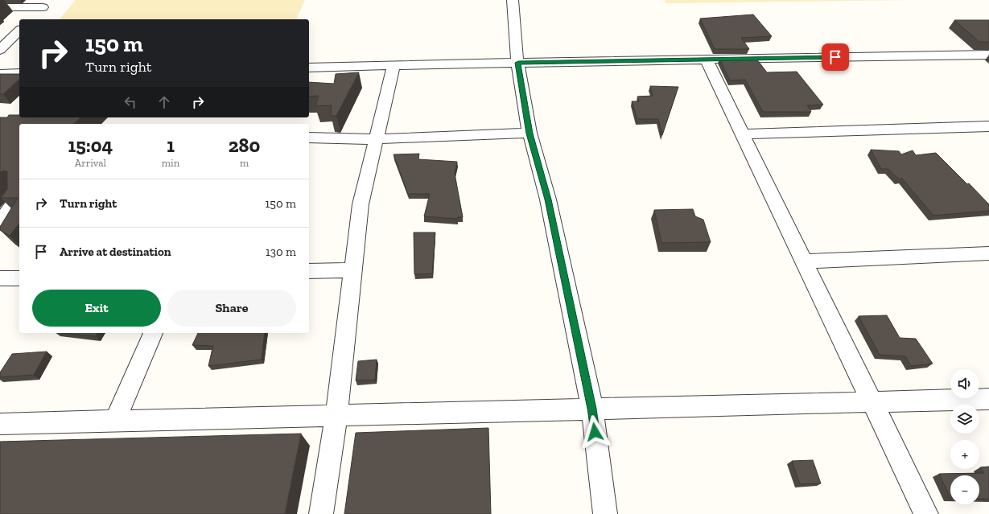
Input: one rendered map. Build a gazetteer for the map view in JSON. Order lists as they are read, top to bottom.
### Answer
{
  "page": {
    "turn": ["150 m", "Turn right"],
    "eta": [
      "15:04",
      "Arrival",
      "1",
      "min",
      "280",
      "m"
    ],
    "list": [
      {
        "name": "Turn right",
        "value": "150 m"
      },
      {
        "name": "Arrive at destination",
        "value": "130 m"
      }
    ],
    "buttons": ["Exit", "Share"],
    "map_buttons": ["+", "−"]
  }
}
